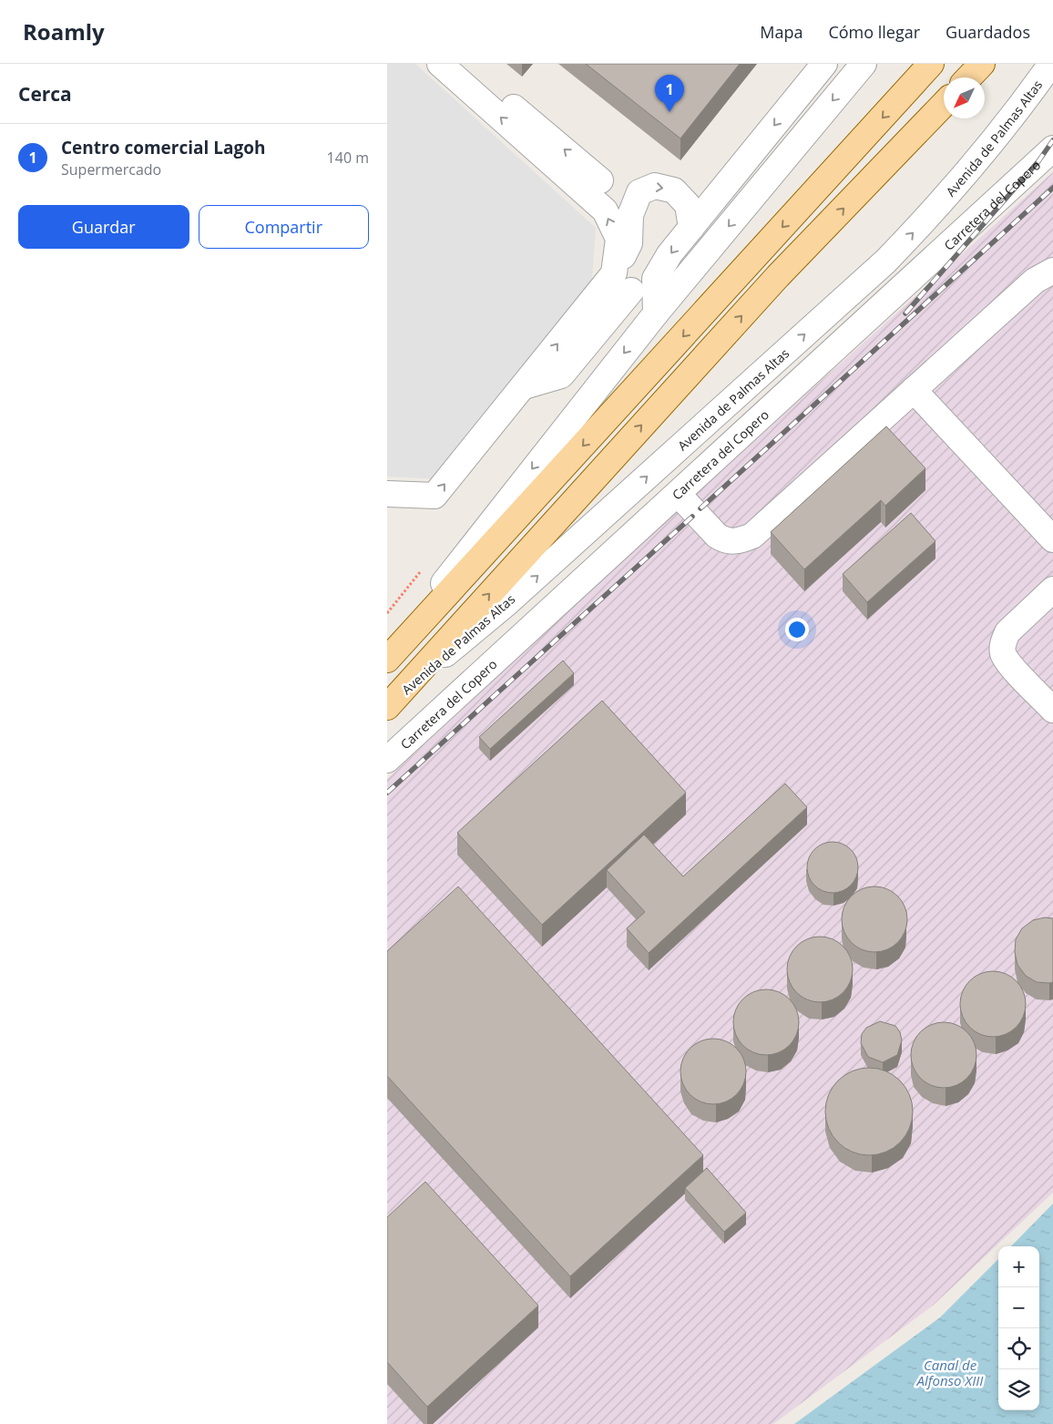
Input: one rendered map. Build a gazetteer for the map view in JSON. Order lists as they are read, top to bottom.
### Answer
{
  "streets": {
    "main road": ["Avenida de Palmas Altas"],
    "street": ["Carretera del Copero"]
  },
  "water": ["Canal de Alfonso XIII"],
  "north": "bottom left",
  "page": {
    "header": "Roamly",
    "nav": ["Mapa", "Cómo llegar", "Guardados"],
    "heading": "Cerca",
    "pins": "1",
    "list": [
      {
        "mark": "1",
        "name": "Centro comercial Lagoh",
        "note": "Supermercado",
        "value": "140 m"
      }
    ],
    "buttons": ["Guardar", "Compartir"],
    "map_buttons": ["+", "−"]
  }
}
